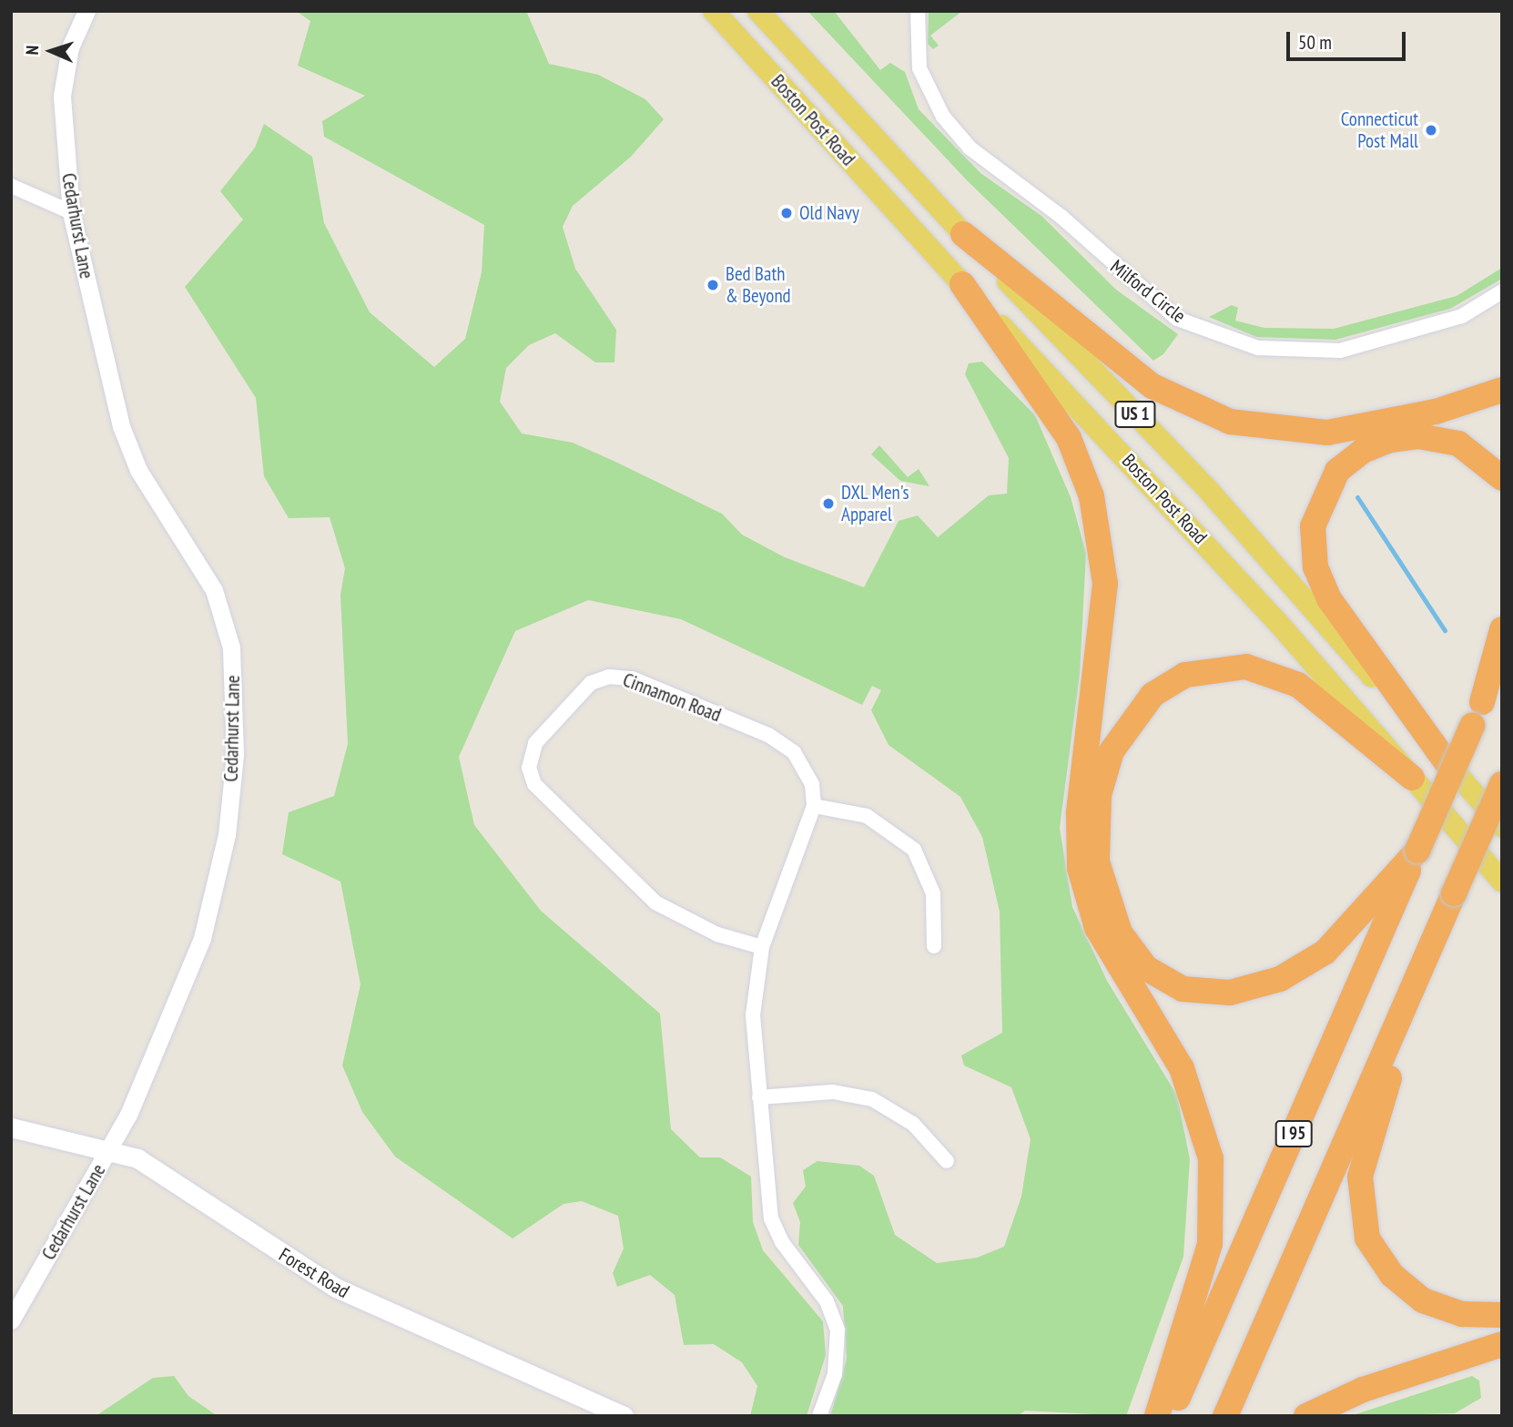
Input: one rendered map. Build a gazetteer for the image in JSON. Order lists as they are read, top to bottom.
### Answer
{
  "streets": {
    "highway": ["I 95"],
    "main road": ["Boston Post Road", "US 1", "Forest Road"],
    "street": ["Cedarhurst Lane", "Milford Circle", "Cinnamon Road"]
  },
  "crossings": [
    ["Cedarhurst Lane", "Forest Road"]
  ],
  "places": [
    "Connecticut Post Mall",
    "Old Navy",
    "Bed Bath & Beyond",
    "DXL Men's Apparel"
  ],
  "scale_bar": "50 m",
  "north": "left"
}
